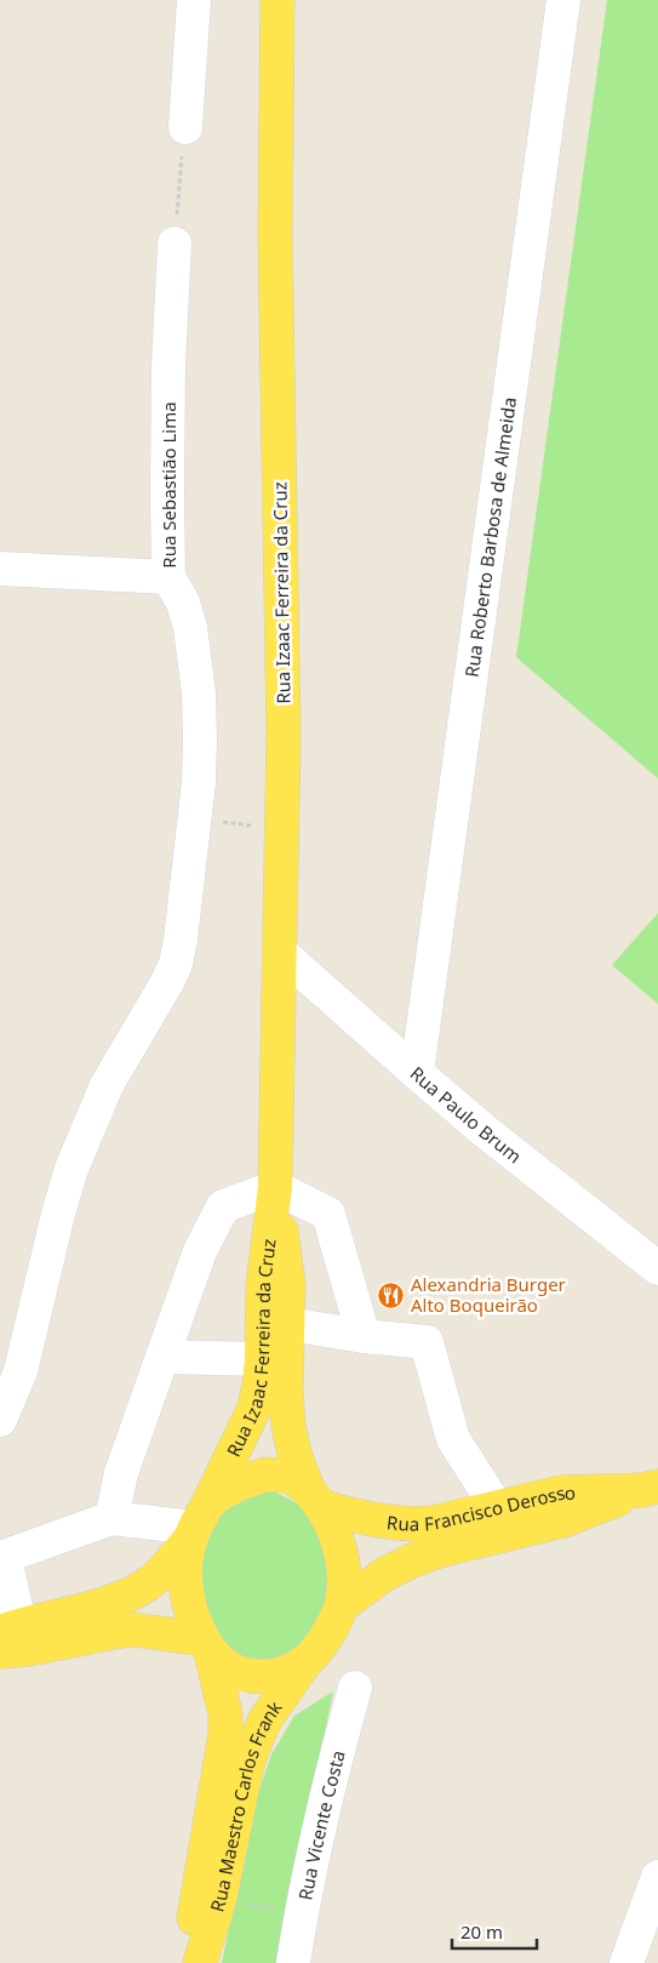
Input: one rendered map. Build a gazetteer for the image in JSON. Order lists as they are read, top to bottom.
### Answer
{
  "streets": {
    "main road": ["Rua Izaac Ferreira da Cruz", "Rua Francisco Derosso", "Rua Maestro Carlos Frank"],
    "street": [
      "Rua Sebastião Lima",
      "Rua Roberto Barbosa de Almeida",
      "Rua Paulo Brum",
      "Rua Vicente Costa"
    ]
  },
  "crossings": [
    ["Rua Roberto Barbosa de Almeida", "Rua Paulo Brum"],
    ["Rua Izaac Ferreira da Cruz", "Rua Paulo Brum"],
    ["Rua Izaac Ferreira da Cruz", "Rua Francisco Derosso"],
    ["Rua Izaac Ferreira da Cruz", "Rua Maestro Carlos Frank"],
    ["Rua Francisco Derosso", "Rua Maestro Carlos Frank"]
  ],
  "places": {
    "restaurant": ["Alexandria Burger Alto Boqueirão"]
  },
  "scale_bar": "20 m"
}
